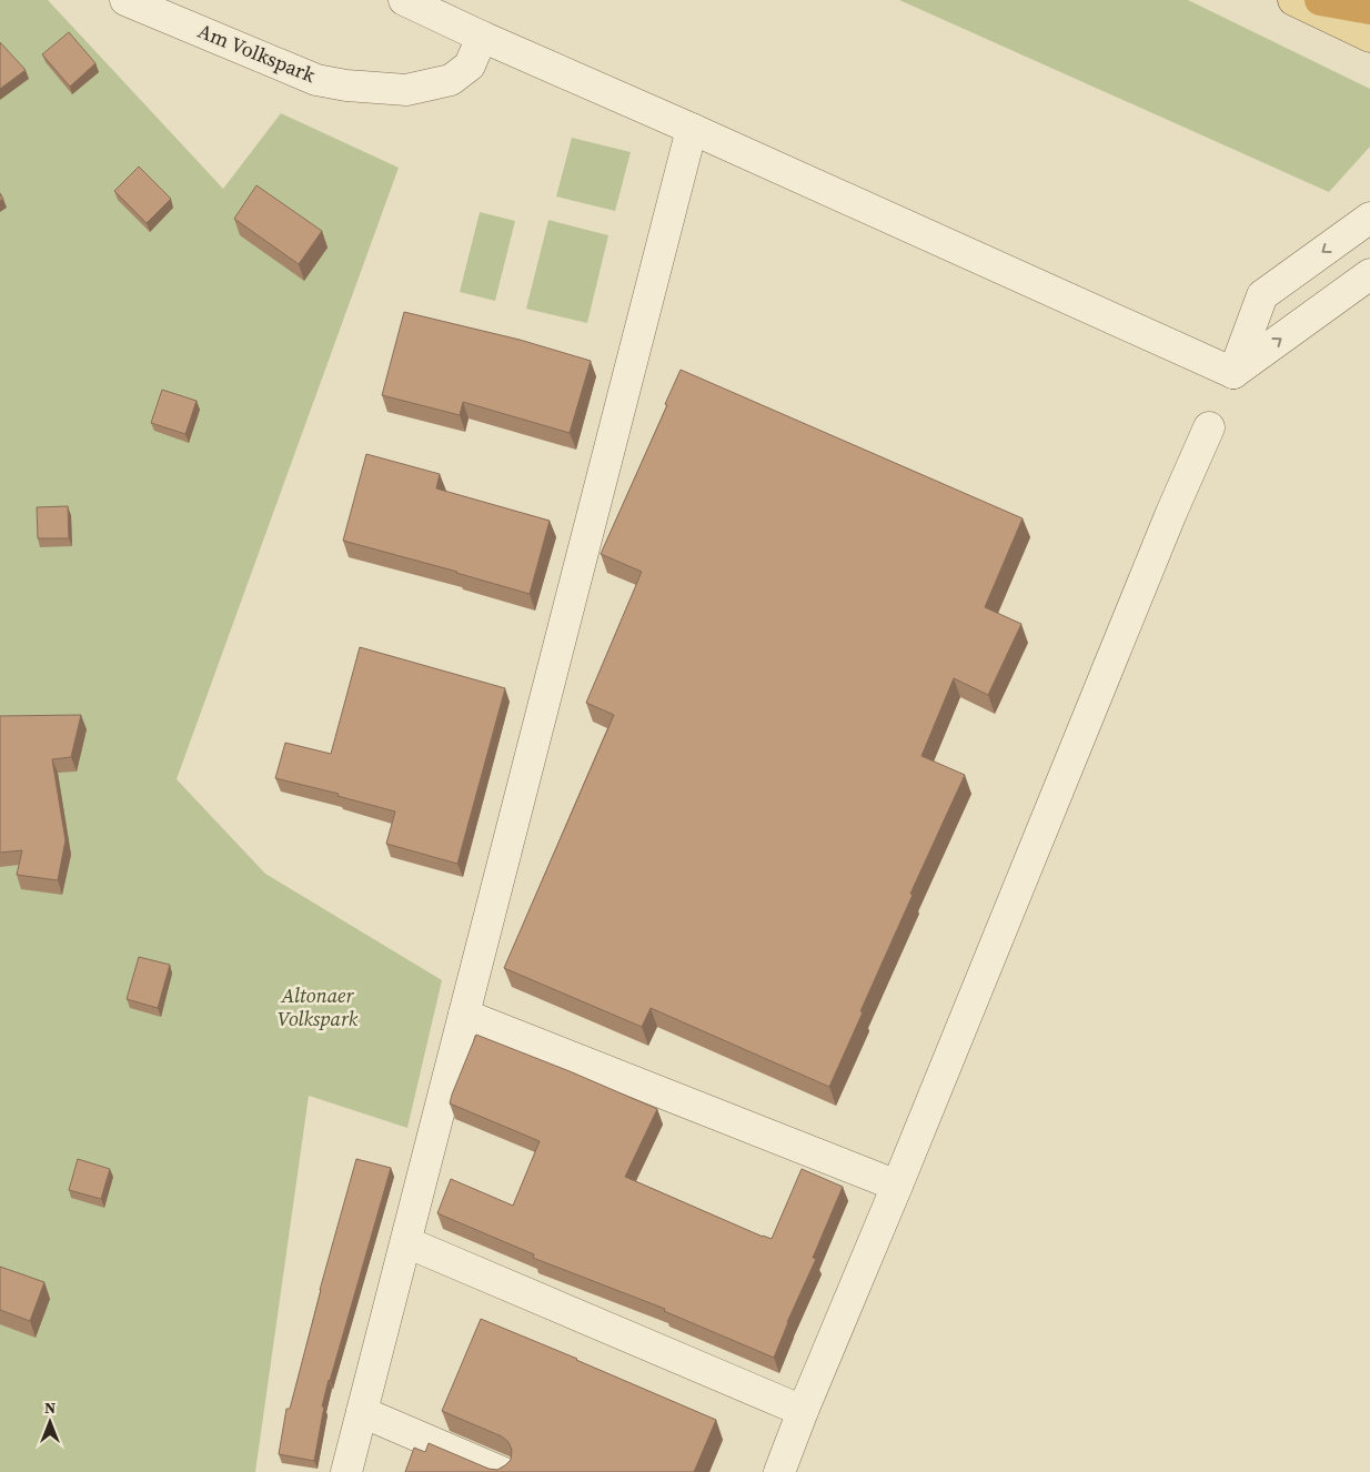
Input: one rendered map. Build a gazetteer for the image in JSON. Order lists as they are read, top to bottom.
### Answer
{
  "streets": {
    "street": ["Am Volkspark"]
  },
  "parks": ["Altonaer Volkspark"],
  "north": "top"
}
